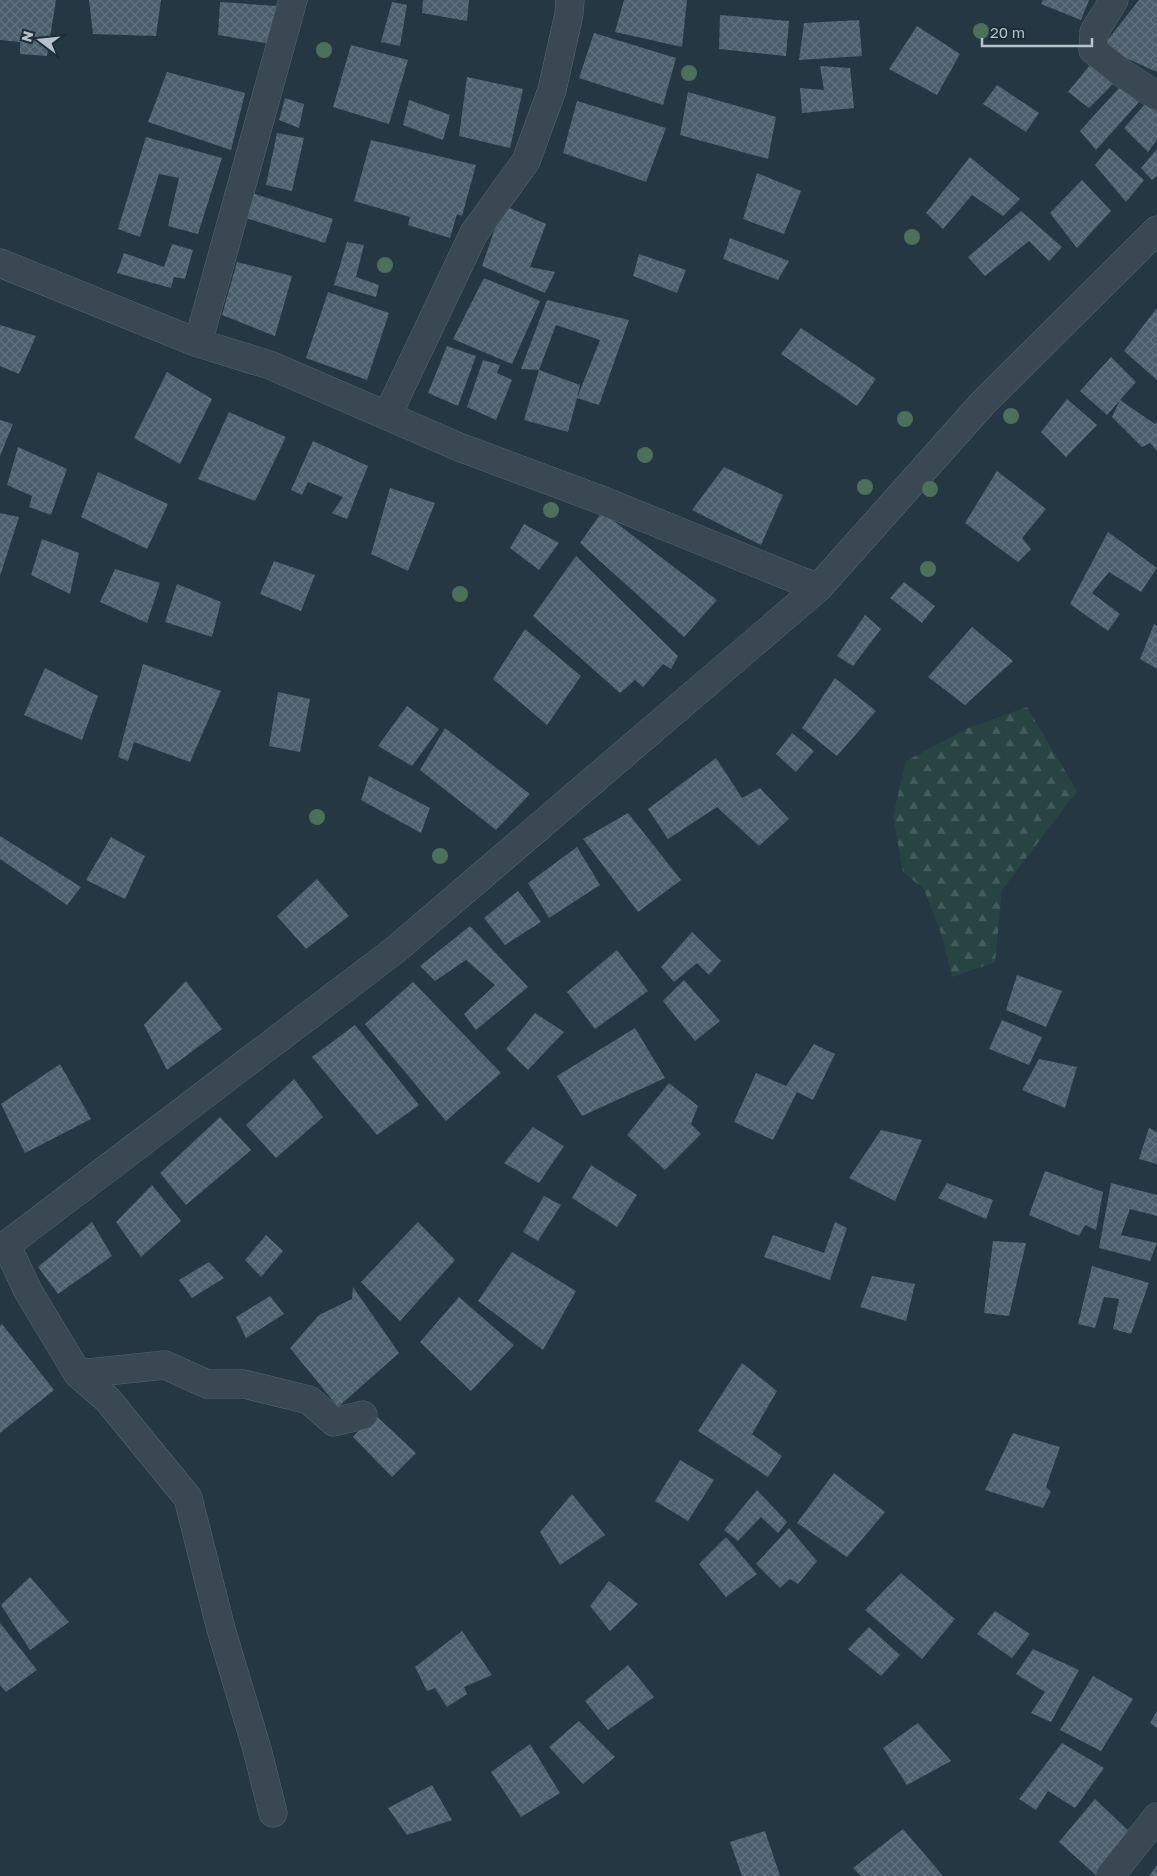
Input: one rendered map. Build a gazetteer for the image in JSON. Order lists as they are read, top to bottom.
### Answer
{
  "scale_bar": "20 m",
  "north": "left"
}
